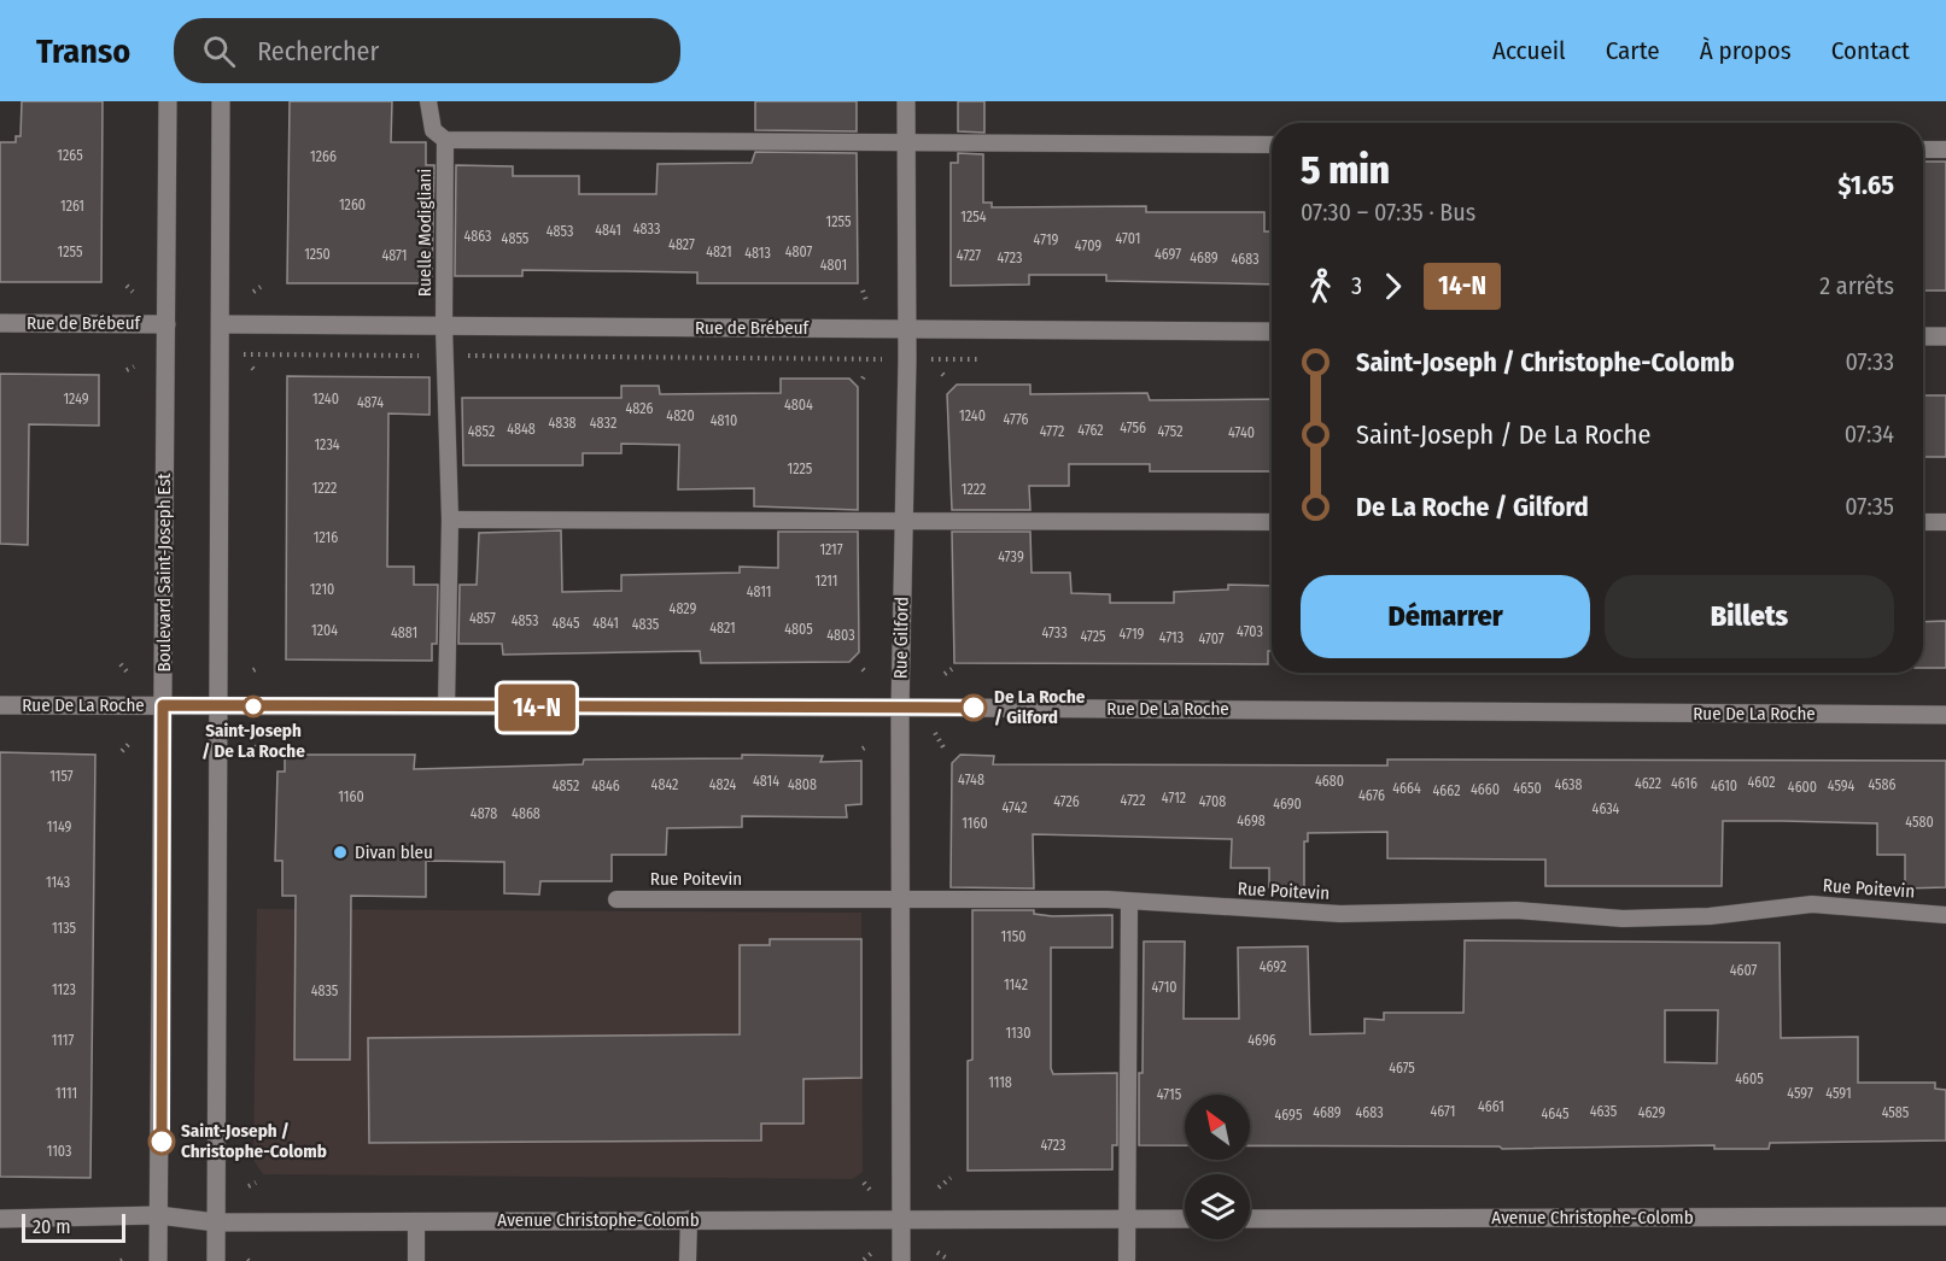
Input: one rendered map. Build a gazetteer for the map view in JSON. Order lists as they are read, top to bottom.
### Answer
{
  "streets": {
    "street": [
      "Rue de Brébeuf",
      "Boulevard Saint-Joseph Est",
      "Rue Gilford",
      "Rue De La Roche",
      "Avenue Christophe-Colomb"
    ],
    "lane": ["Ruelle Modigliani", "Rue Poitevin"]
  },
  "crossings": [
    ["Ruelle Modigliani", "Rue de Brébeuf"],
    ["Ruelle Modigliani", "Rue De La Roche"],
    ["Rue de Brébeuf", "Boulevard Saint-Joseph Est"],
    ["Rue de Brébeuf", "Rue Gilford"],
    ["Boulevard Saint-Joseph Est", "Rue De La Roche"],
    ["Boulevard Saint-Joseph Est", "Avenue Christophe-Colomb"],
    ["Rue Gilford", "Rue De La Roche"],
    ["Rue Gilford", "Rue Poitevin"],
    ["Rue Gilford", "Avenue Christophe-Colomb"]
  ],
  "places": [
    "Saint-Joseph / De La Roche",
    "De La Roche / Gilford",
    "Divan bleu",
    "Saint-Joseph / Christophe-Colomb"
  ],
  "lines": ["bus line 14-N"],
  "house_numbers": [
    "1265",
    "1266",
    "1260",
    "1261",
    "1254",
    "1255",
    "4833",
    "4841",
    "4853",
    "4863",
    "4855",
    "4701",
    "4719",
    "4827",
    "4709",
    "1255",
    "4821",
    "4807",
    "4813",
    "1250",
    "4697",
    "4871",
    "4727",
    "4723",
    "4689",
    "4683",
    "4801",
    "1249",
    "1240",
    "4874",
    "4804",
    "4826",
    "4820",
    "1240",
    "4776",
    "4810",
    "4838",
    "4832",
    "4756",
    "4848",
    "4762",
    "4852",
    "4772",
    "4752",
    "4740",
    "1234",
    "1225",
    "1222",
    "1222",
    "1216",
    "1217",
    "4739",
    "1211",
    "1210",
    "4811",
    "4829",
    "4857",
    "4853",
    "4845",
    "4841",
    "4835",
    "4821",
    "4805",
    "1204",
    "4703",
    "4881",
    "4733",
    "4719",
    "4803",
    "4725",
    "4713",
    "4707",
    "1157",
    "4748",
    "4814",
    "4680",
    "4602",
    "4622",
    "4616",
    "4842",
    "4824",
    "4808",
    "4638",
    "4586",
    "4852",
    "4846",
    "4610",
    "4594",
    "4600",
    "4664",
    "4650",
    "4660",
    "4662",
    "4676",
    "1160",
    "4712",
    "4722",
    "4726",
    "4708",
    "4690",
    "4742",
    "4634",
    "4878",
    "4868",
    "4698",
    "4580",
    "1160",
    "1149",
    "1143",
    "1135",
    "1150",
    "4692",
    "4607",
    "1142",
    "4710",
    "1123",
    "4835",
    "1130",
    "1117",
    "4696",
    "4675",
    "4605",
    "1118",
    "1111",
    "4597",
    "4591",
    "4715",
    "4661",
    "4671",
    "4635",
    "4689",
    "4683",
    "4629",
    "4585",
    "4645",
    "4695",
    "4723",
    "1103"
  ],
  "scale_bar": "20 m",
  "north": "top left",
  "page": {
    "header": "Transo",
    "search": "Rechercher",
    "nav": [
      "Accueil",
      "Carte",
      "À propos",
      "Contact"
    ],
    "on_map": "14-N",
    "heading": ["5 min", "07:30 – 07:35 · Bus", "$1.65"],
    "legs": ["3", "14-N", "2 arrêts"],
    "list": [
      {
        "name": "Saint-Joseph / Christophe-Colomb",
        "value": "07:33"
      },
      {
        "name": "Saint-Joseph / De La Roche",
        "value": "07:34"
      },
      {
        "name": "De La Roche / Gilford",
        "value": "07:35"
      }
    ],
    "buttons": ["Démarrer", "Billets"],
    "scale": "20 m"
  }
}
